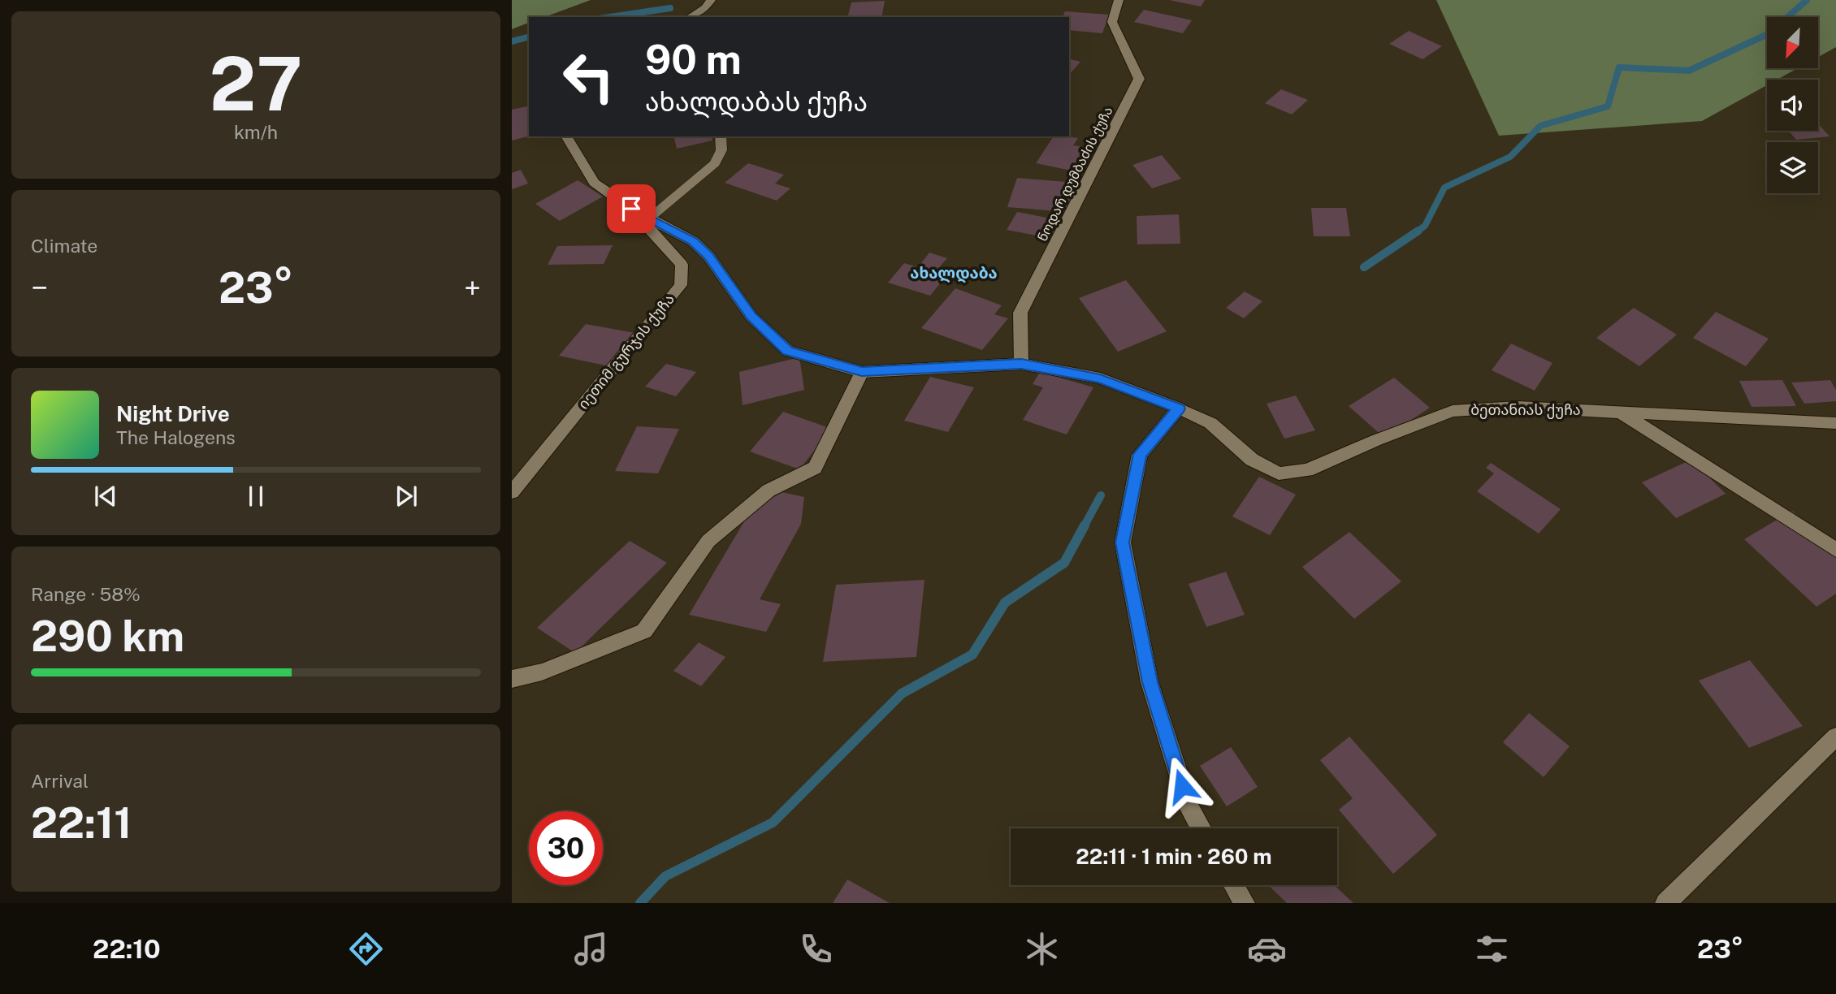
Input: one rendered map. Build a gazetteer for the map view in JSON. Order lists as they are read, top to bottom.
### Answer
{
  "streets": {
    "street": ["ნოდარ დუმბაძის ქუჩა", "იეთიმ გურჯის ქუჩა", "ბეთანიას ქუჩა"]
  },
  "crossings": [
    ["ნოდარ დუმბაძის ქუჩა", "ბეთანიას ქუჩა"],
    ["იეთიმ გურჯის ქუჩა", "ბეთანიას ქუჩა"]
  ],
  "districts": ["ახალდაბა"],
  "north": "bottom left",
  "page": {
    "tile": [
      ["27", "km/h"],
      "Climate",
      ["Range · 58%", "290 km"],
      ["Arrival", "22:11"]
    ],
    "turn": ["90 m", "ახალდაბას ქუჩა"],
    "heat": ["−", "23°", "+"],
    "song": ["Night Drive", "The Halogens"],
    "limit": "30",
    "trip": "22:11 · 1 min · 260 m",
    "tabs": ["22:10", "23°"]
  }
}
